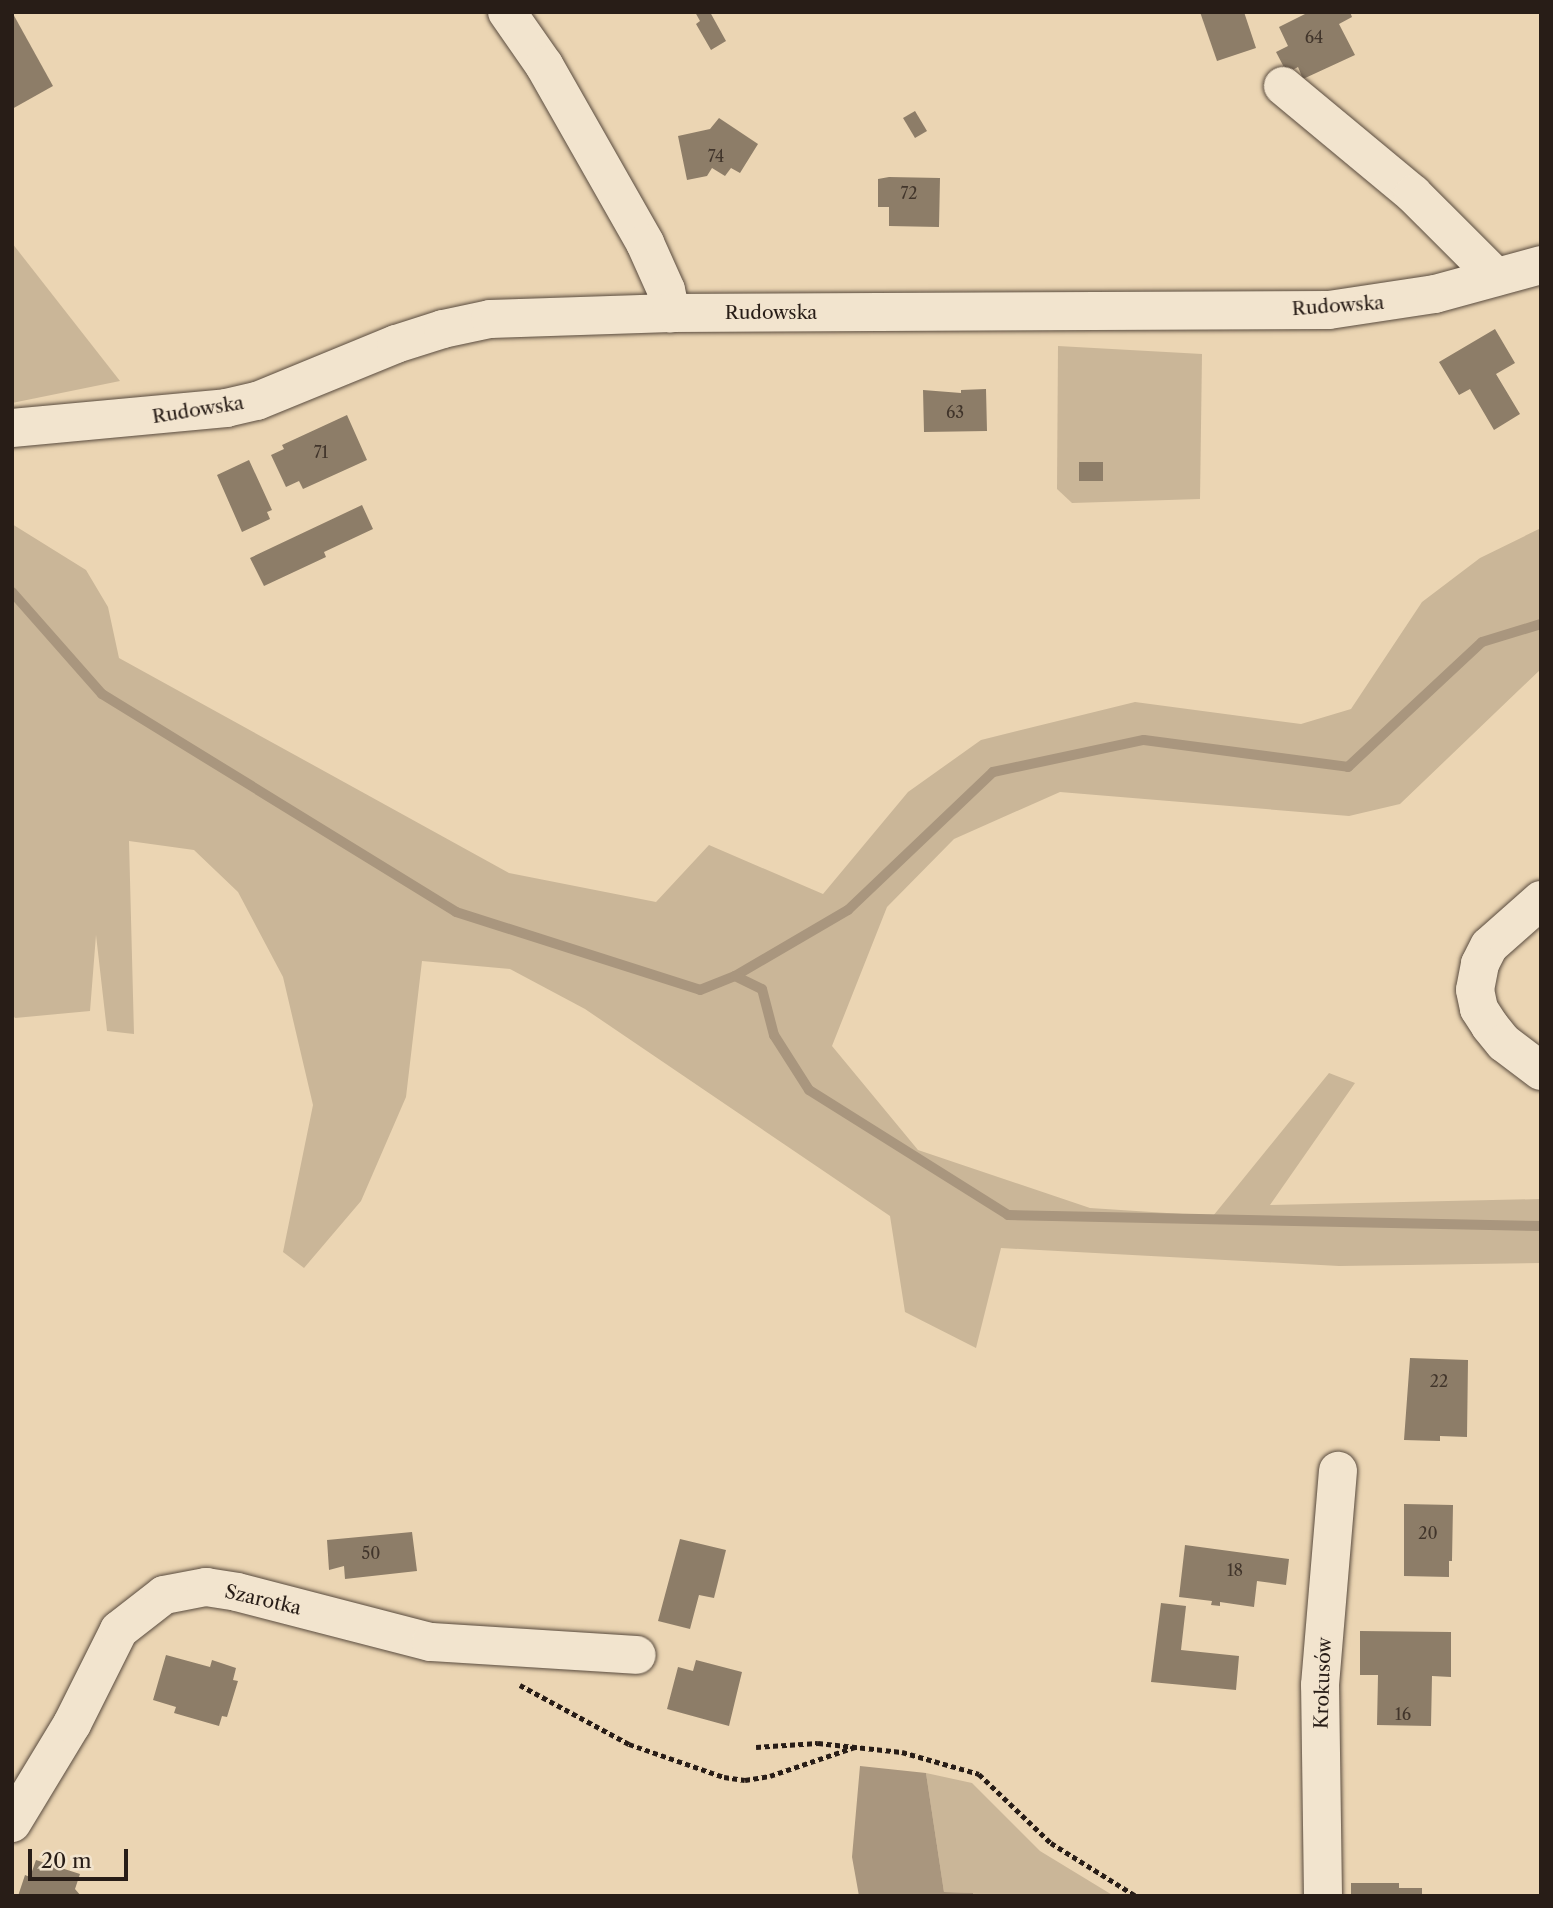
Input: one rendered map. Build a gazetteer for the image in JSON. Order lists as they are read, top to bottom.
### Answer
{
  "streets": {
    "street": ["Rudowska", "Szarotka", "Krokusów"]
  },
  "house_numbers": [
    "64",
    "74",
    "72",
    "63",
    "71",
    "22",
    "20",
    "50",
    "18",
    "16"
  ],
  "scale_bar": "20 m"
}
